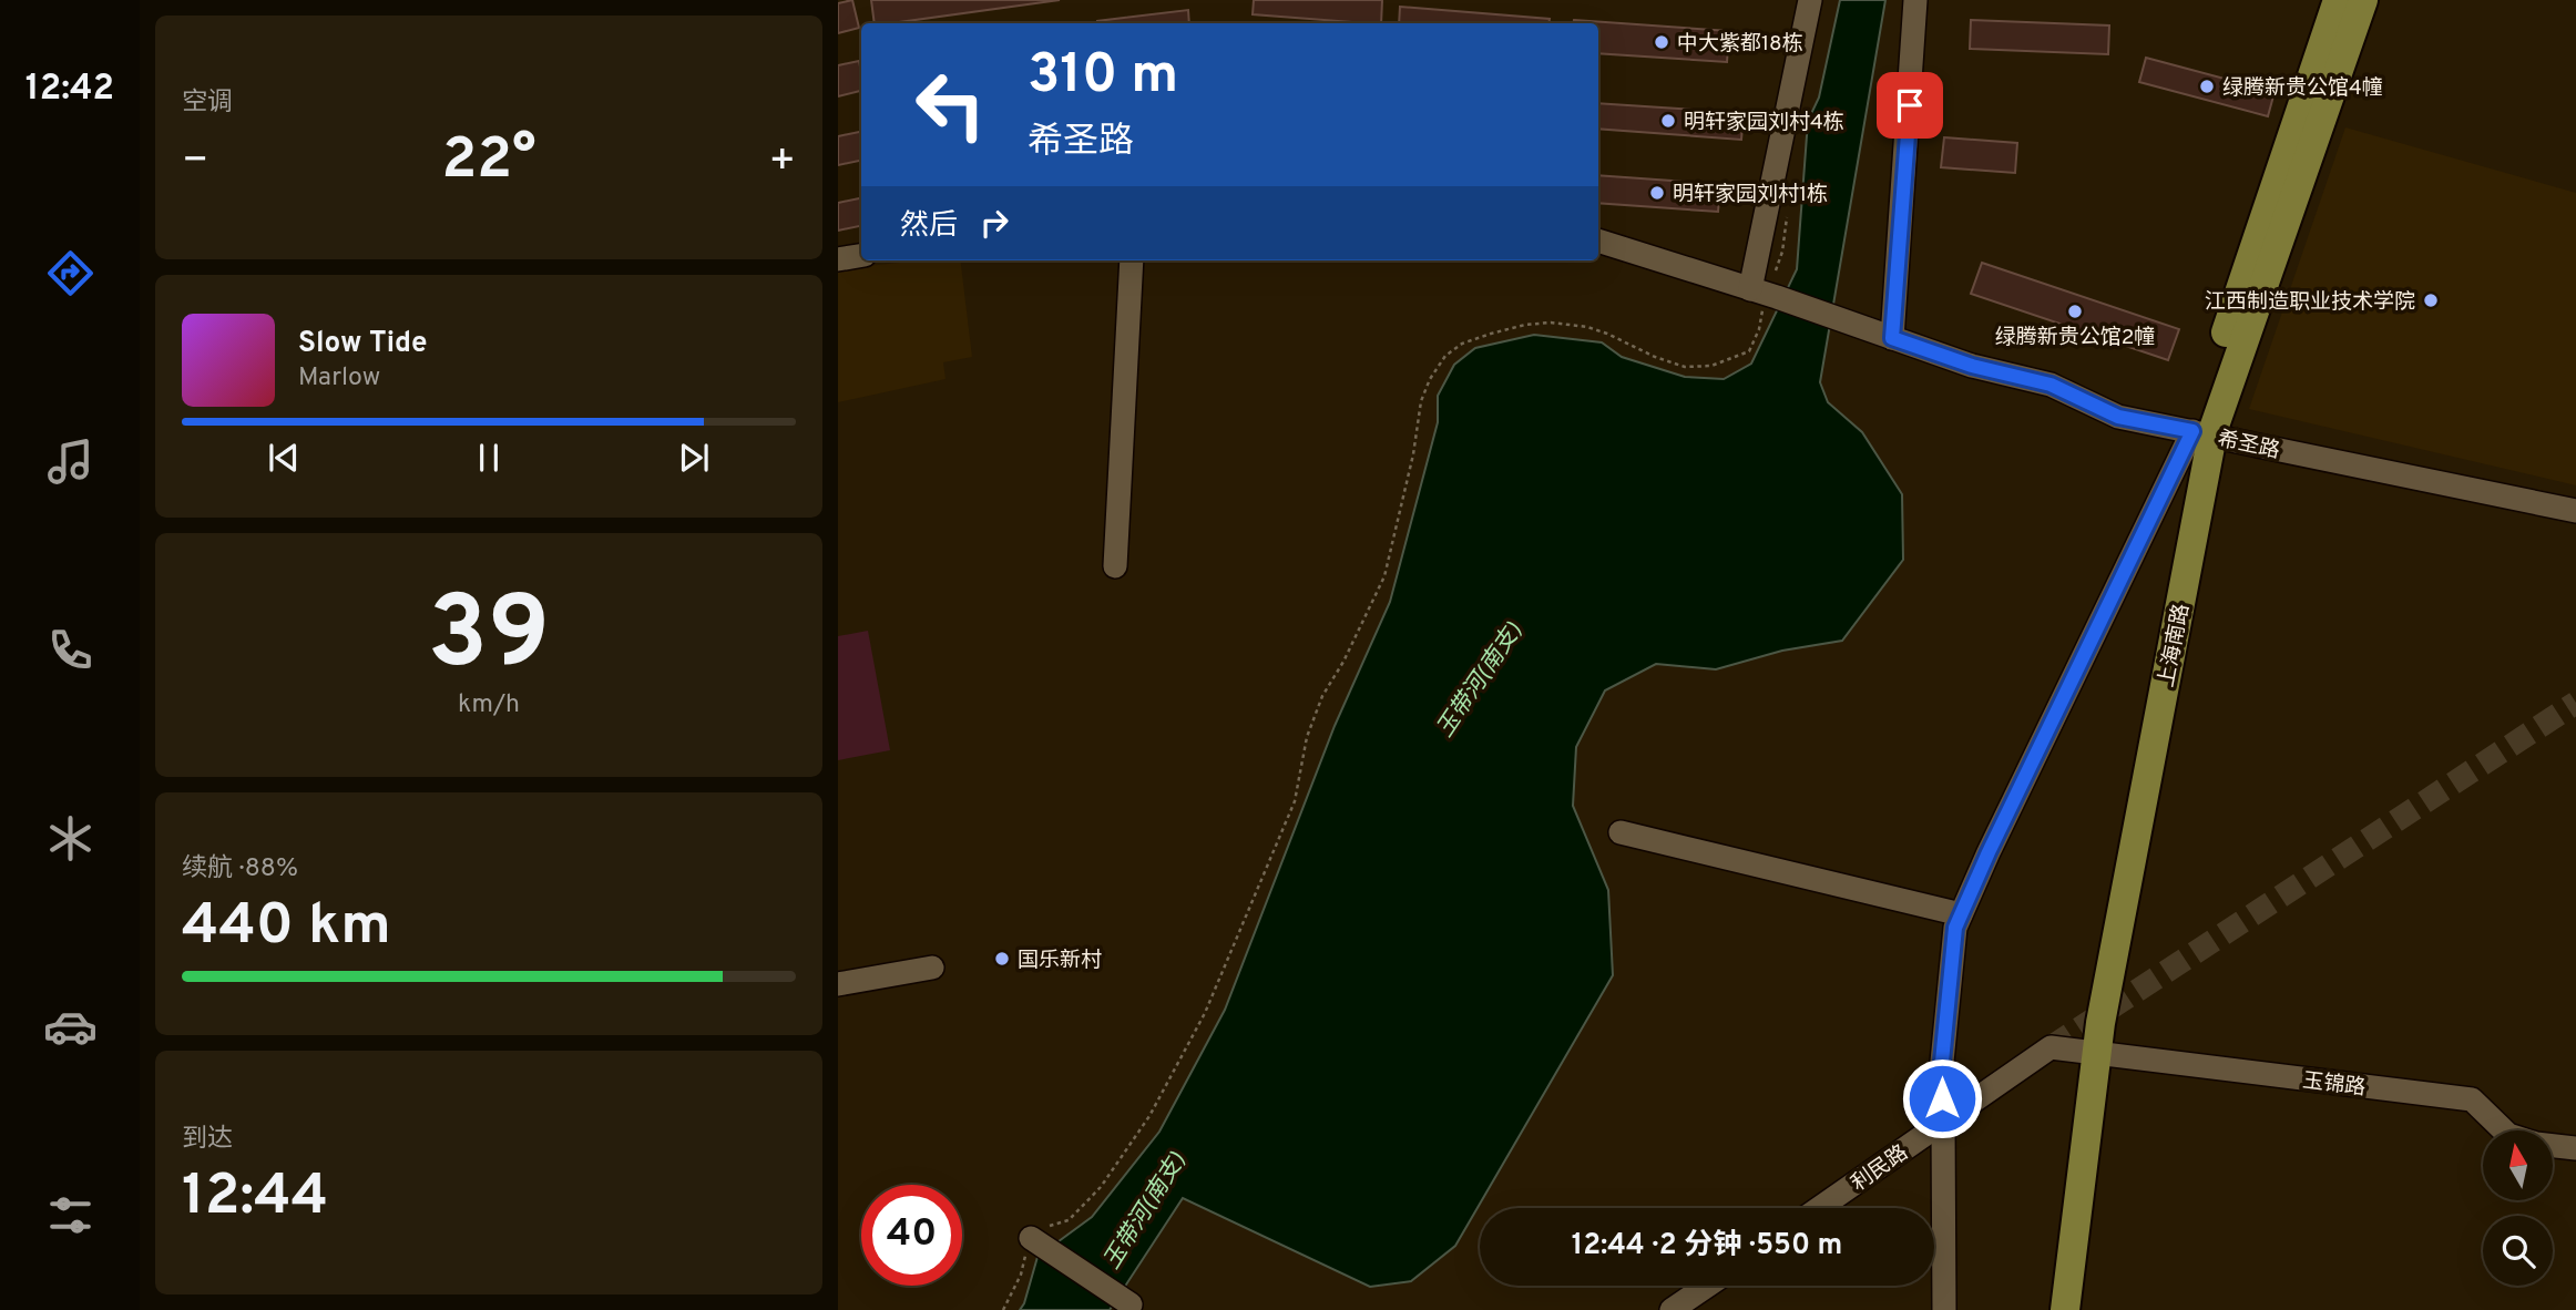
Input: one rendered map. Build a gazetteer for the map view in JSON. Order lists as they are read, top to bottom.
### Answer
{
  "streets": {
    "main road": ["上海南路"],
    "street": ["希圣路", "玉锦路", "利民路"]
  },
  "crossings": [
    ["希圣路", "上海南路"],
    ["上海南路", "玉锦路"],
    ["上海南路", "利民路"],
    ["玉锦路", "利民路"]
  ],
  "water": ["玉带河(南支)"],
  "places": [
    "中大紫都18栋",
    "绿腾新贵公馆4幢",
    "明轩家园刘村4栋",
    "明轩家园刘村1栋",
    "江西制造职业技术学院",
    "绿腾新贵公馆2幢",
    "国乐新村"
  ],
  "north": "top",
  "page": {
    "tabs": "12:42",
    "tile": [
      "空调",
      ["39", "km/h"],
      ["续航 · 88%", "440 km"],
      ["到达", "12:44"]
    ],
    "turn": ["310 m", "希圣路"],
    "heat": ["−", "22°", "+"],
    "then": "然后",
    "song": ["Slow Tide", "Marlow"],
    "limit": "40",
    "trip": "12:44 · 2 分钟 · 550 m"
  }
}
